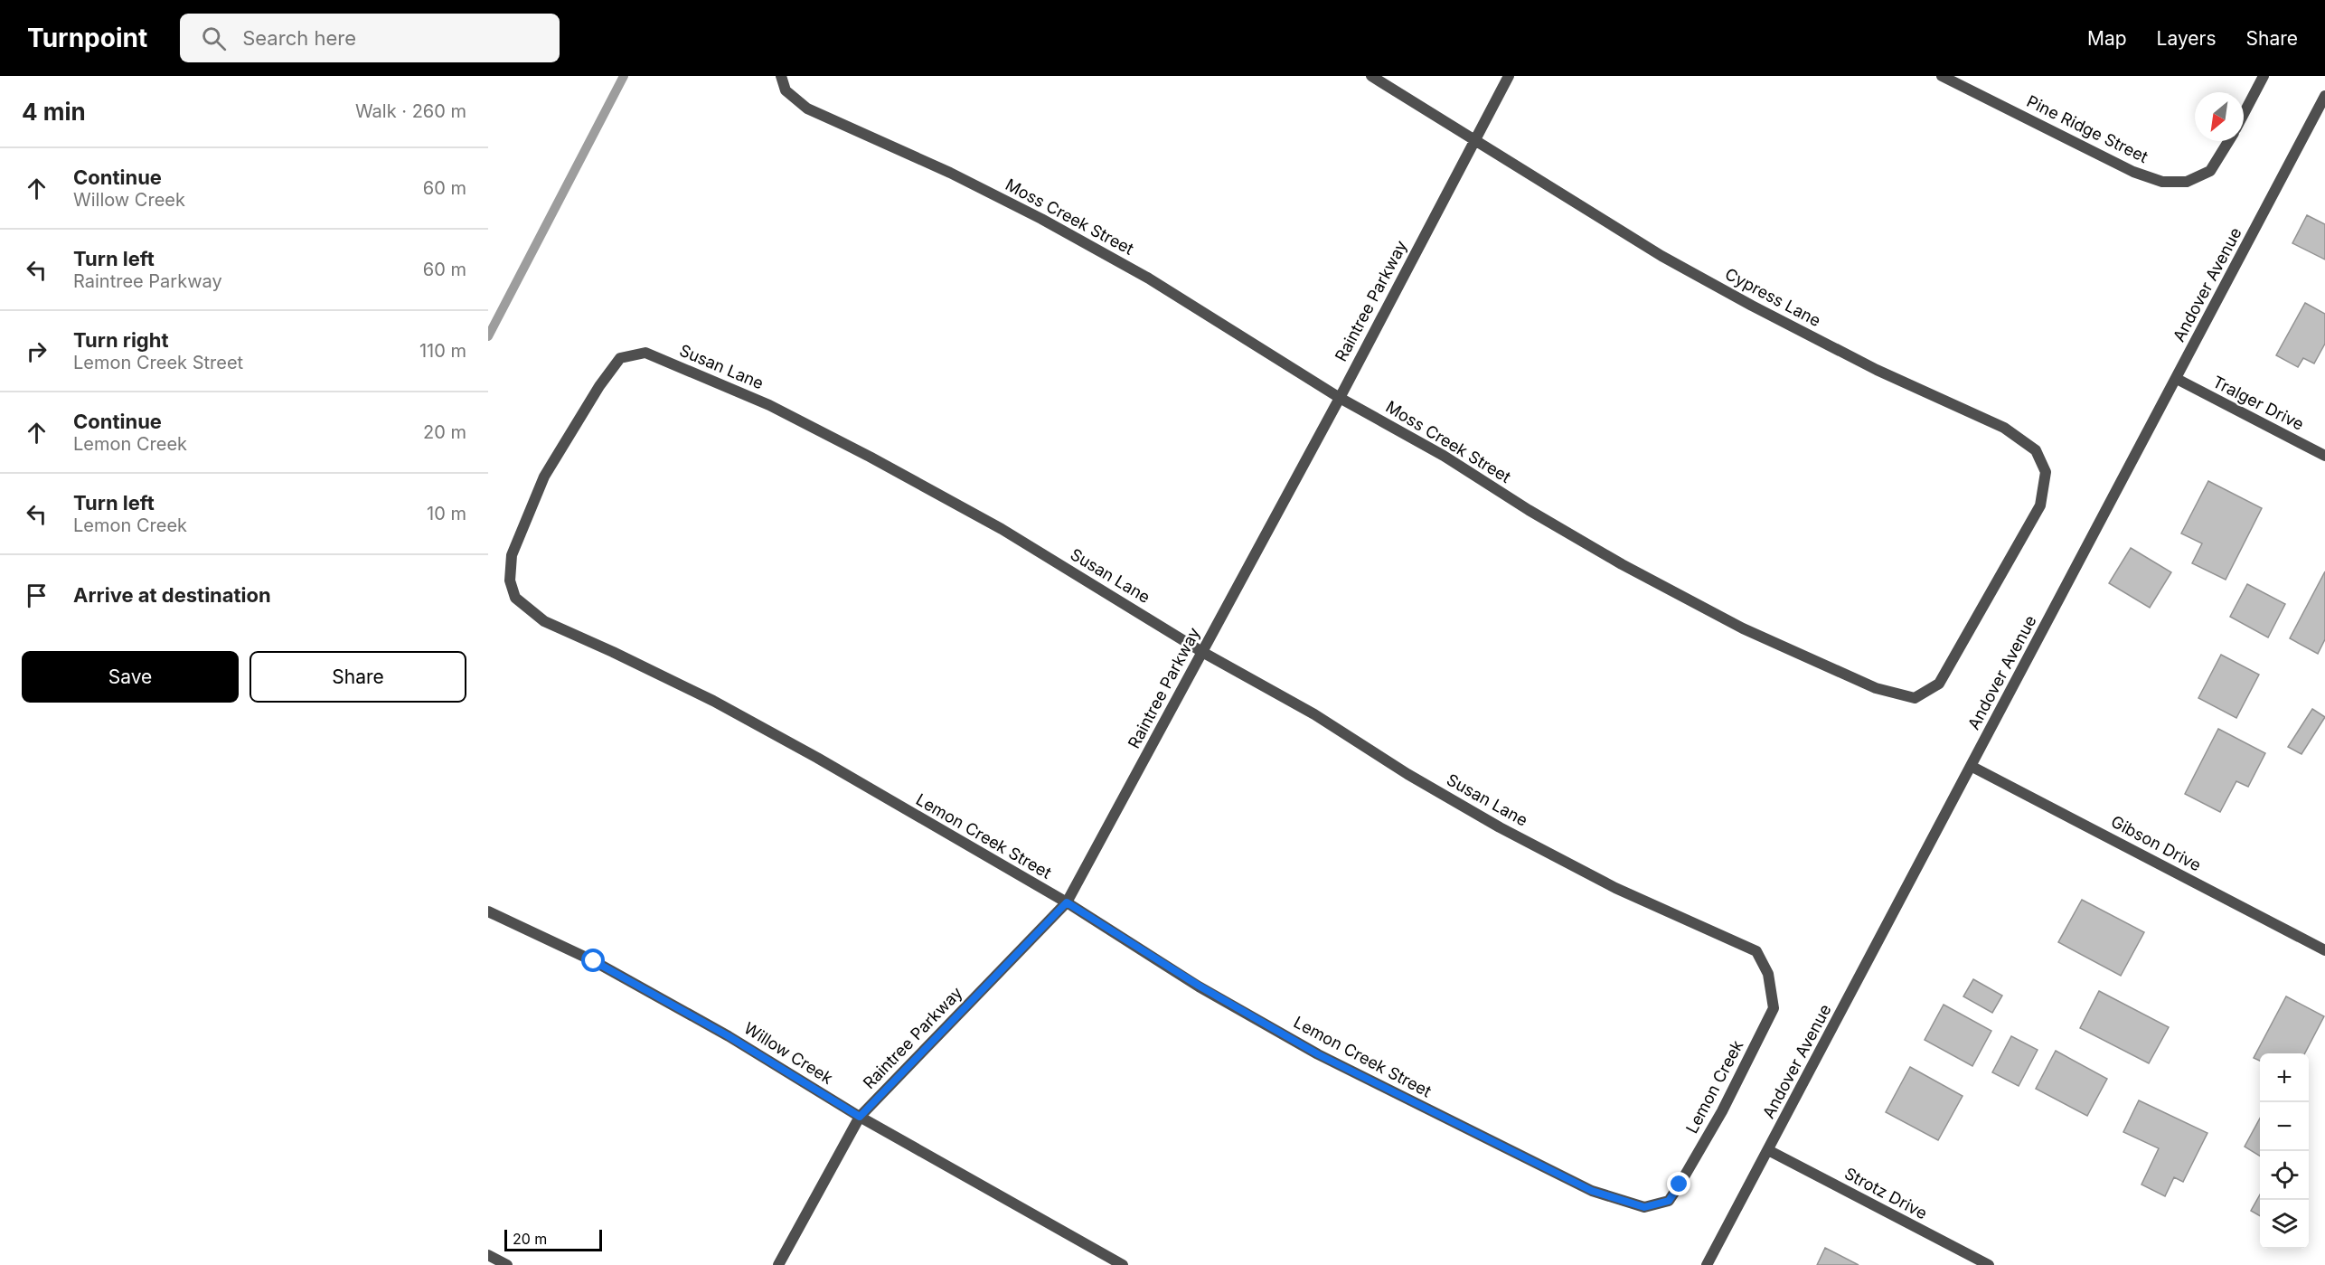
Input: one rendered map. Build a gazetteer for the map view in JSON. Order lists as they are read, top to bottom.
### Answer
{
  "streets": {
    "street": [
      "Pine Ridge Street",
      "Moss Creek Street",
      "Andover Avenue",
      "Cypress Lane",
      "Raintree Parkway",
      "Susan Lane",
      "Tralger Drive",
      "Lemon Creek Street",
      "Gibson Drive",
      "Willow Creek",
      "Lemon Creek",
      "Strotz Drive"
    ]
  },
  "crossings": [
    ["Moss Creek Street", "Cypress Lane"],
    ["Moss Creek Street", "Raintree Parkway"],
    ["Andover Avenue", "Tralger Drive"],
    ["Andover Avenue", "Gibson Drive"],
    ["Andover Avenue", "Strotz Drive"],
    ["Cypress Lane", "Raintree Parkway"],
    ["Raintree Parkway", "Susan Lane"],
    ["Raintree Parkway", "Lemon Creek Street"],
    ["Raintree Parkway", "Willow Creek"],
    ["Susan Lane", "Lemon Creek Street"],
    ["Susan Lane", "Lemon Creek"],
    ["Lemon Creek Street", "Lemon Creek"]
  ],
  "scale_bar": "20 m",
  "north": "bottom left",
  "page": {
    "header": "Turnpoint",
    "search": "Search here",
    "nav": ["Map", "Layers", "Share"],
    "heading": ["4 min", "Walk · 260 m"],
    "list": [
      ["Continue", "Willow Creek", "60 m"],
      ["Turn left", "Raintree Parkway", "60 m"],
      ["Turn right", "Lemon Creek Street", "110 m"],
      ["Continue", "Lemon Creek", "20 m"],
      ["Turn left", "Lemon Creek", "10 m"],
      "Arrive at destination"
    ],
    "buttons": ["Save", "Share"],
    "map_buttons": ["+", "−"],
    "scale": "20 m"
  }
}
